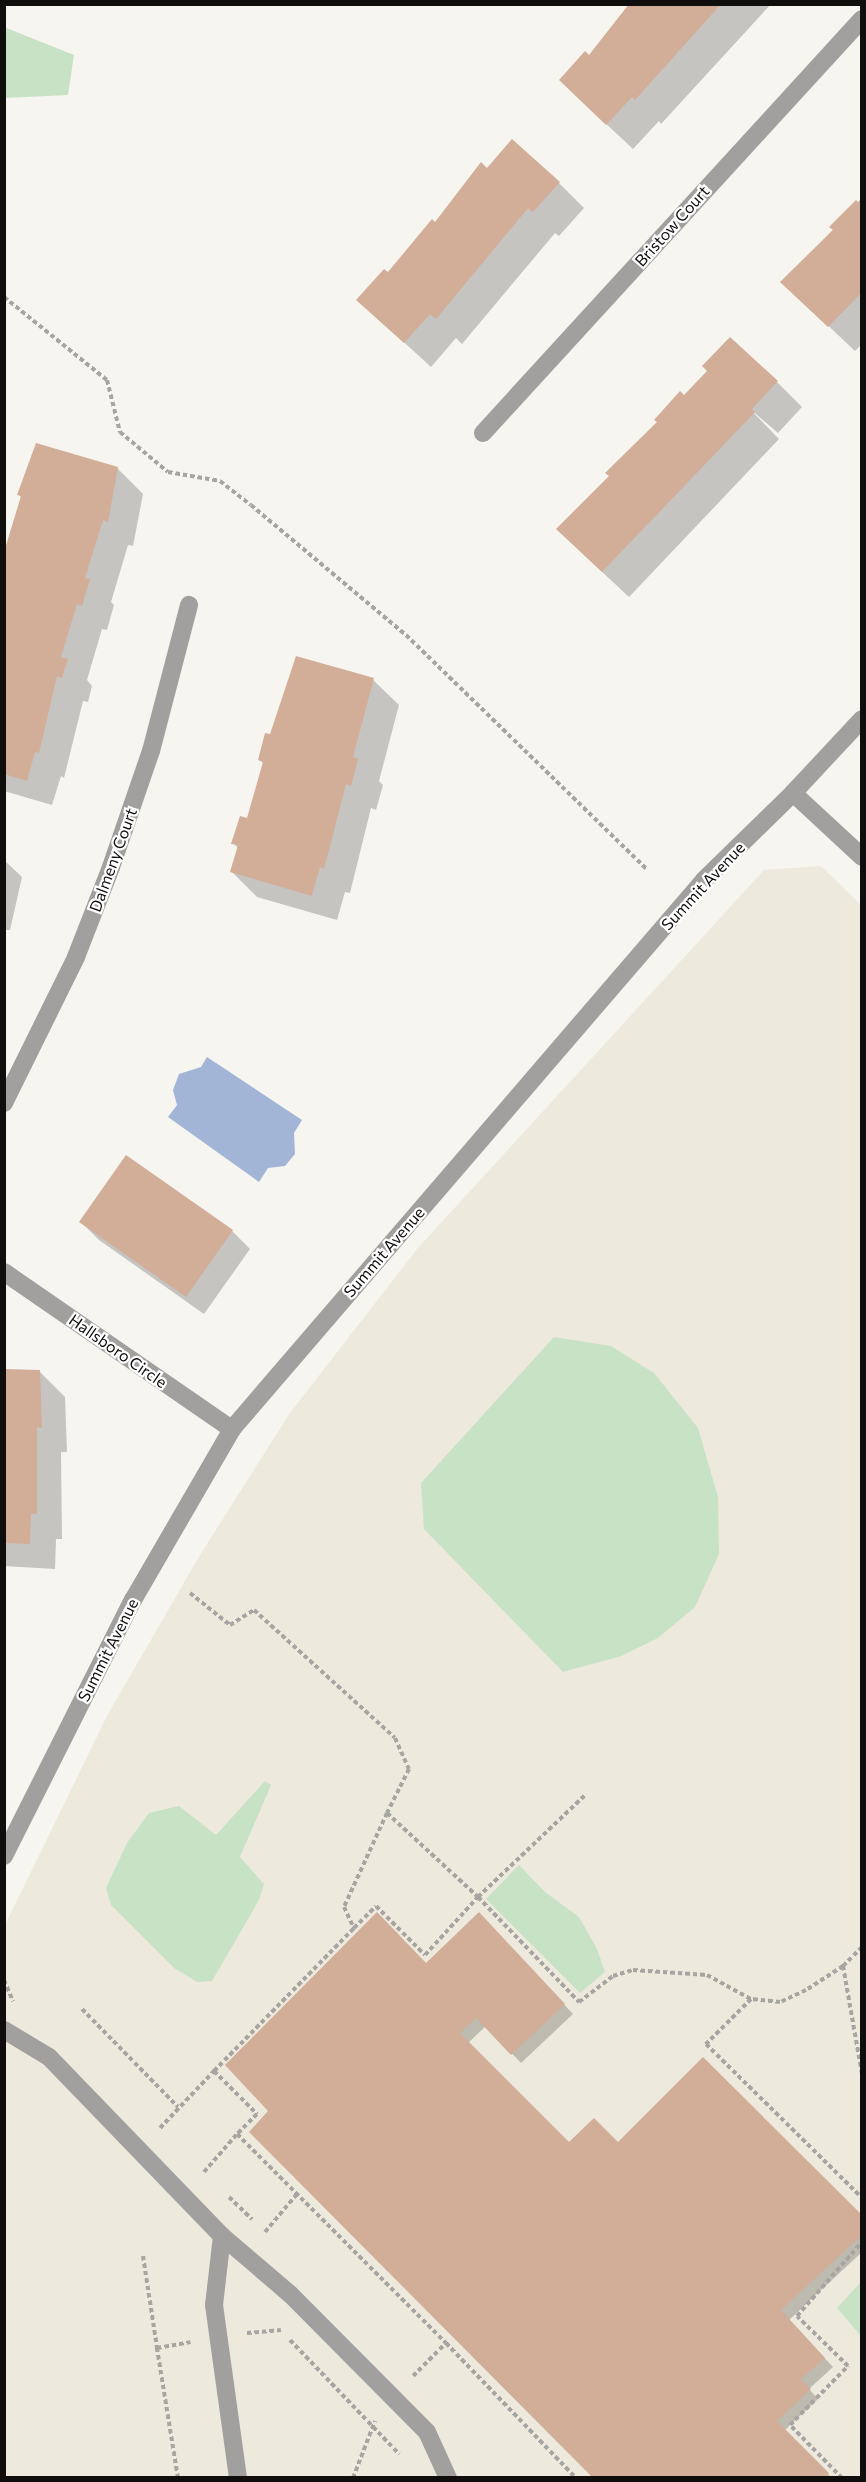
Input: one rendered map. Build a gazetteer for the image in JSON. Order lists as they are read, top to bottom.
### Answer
{
  "streets": {
    "street": [
      "Bristow Court",
      "Dalmeny Court",
      "Summit Avenue",
      "Hallsboro Circle"
    ]
  },
  "crossings": [
    ["Summit Avenue", "Hallsboro Circle"]
  ]
}
